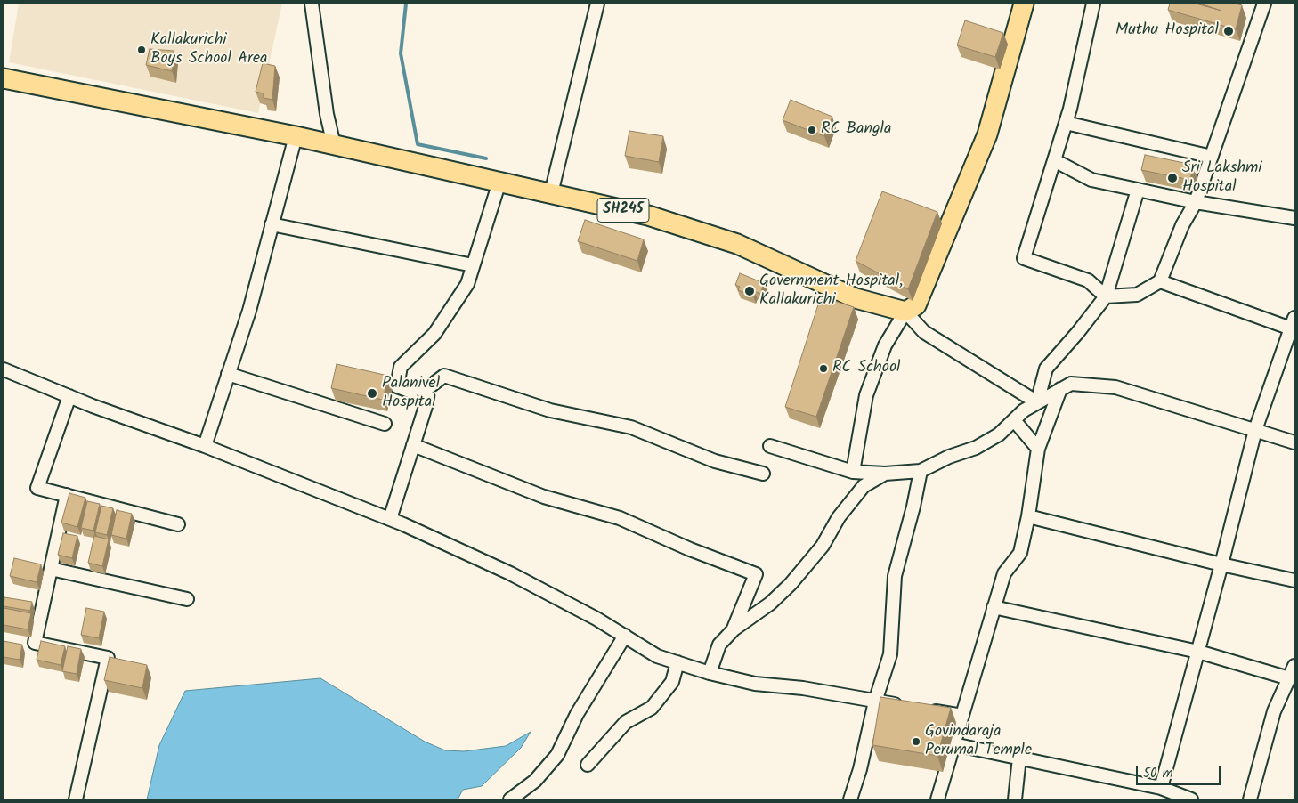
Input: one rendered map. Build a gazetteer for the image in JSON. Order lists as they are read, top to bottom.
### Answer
{
  "streets": {
    "main road": ["SH245"]
  },
  "places": [
    "Muthu Hospital",
    "Kallakurichi Boys School Area",
    "RC Bangla",
    "Sri Lakshmi Hospital",
    "Government Hospital, Kallakurichi",
    "RC School",
    "Palanivel Hospital",
    "Govindaraja Perumal Temple"
  ],
  "scale_bar": "50 m"
}
